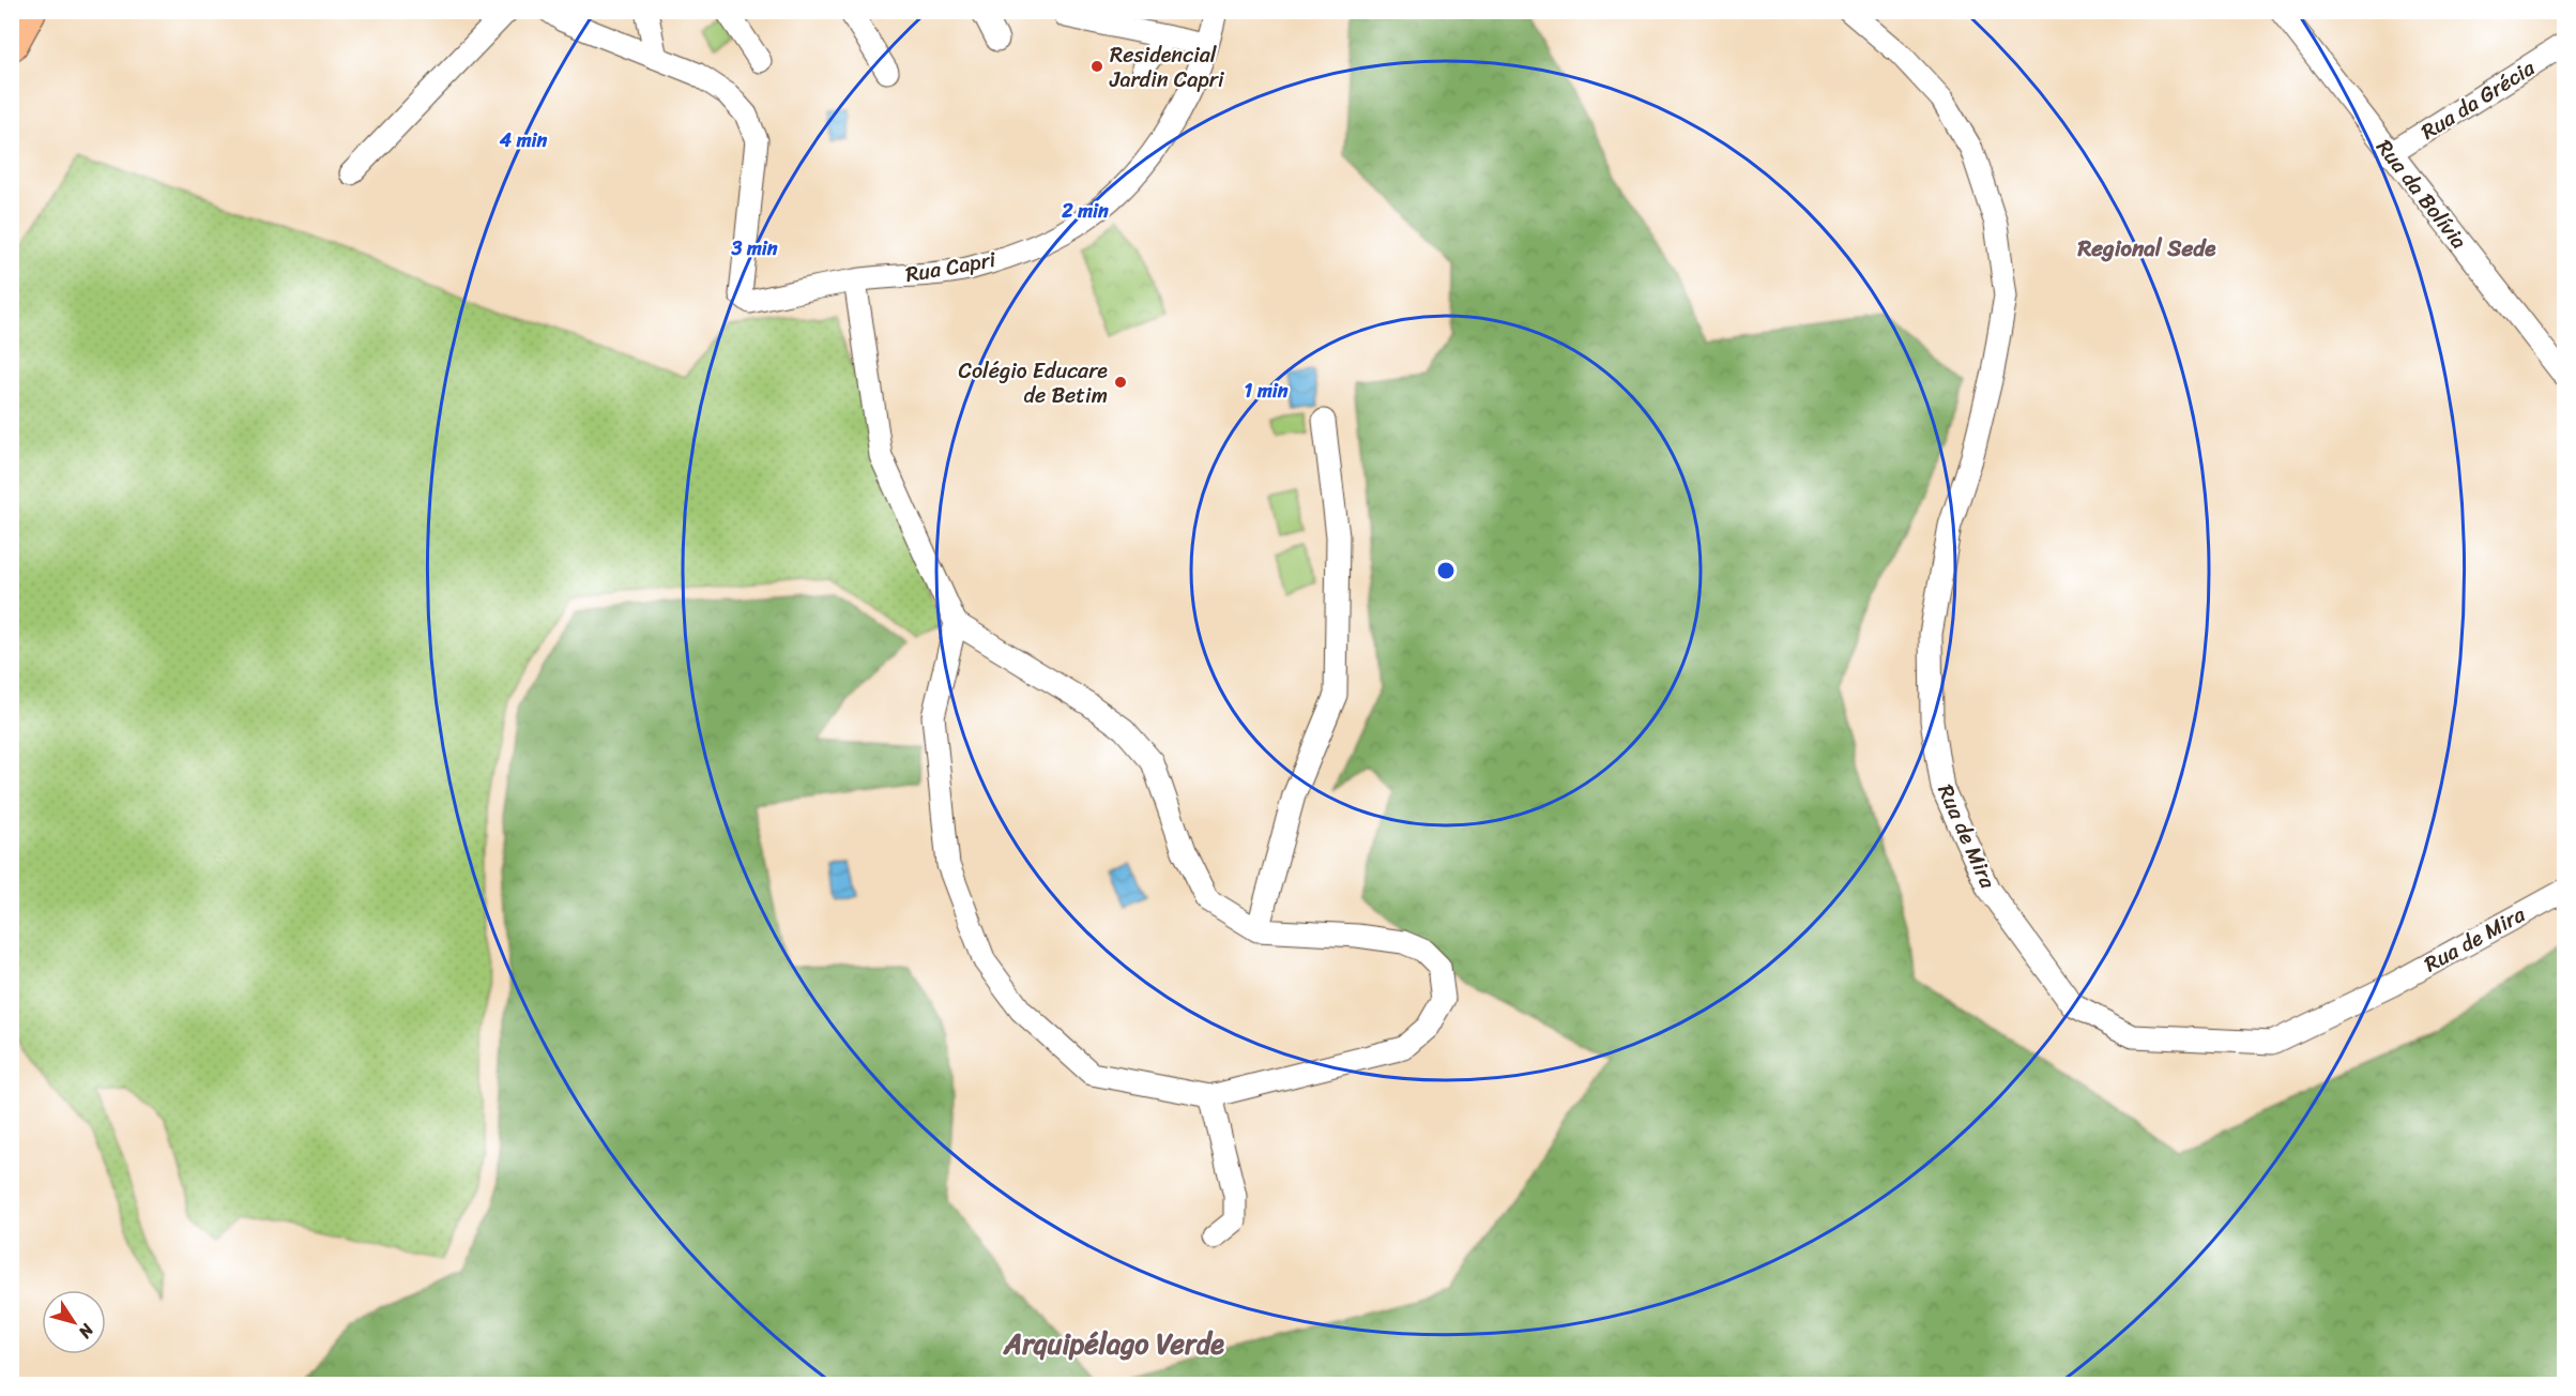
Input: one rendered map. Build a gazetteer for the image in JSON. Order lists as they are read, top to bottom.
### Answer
{
  "streets": {
    "street": [
      "Rua da Grécia",
      "Rua da Bolívia",
      "Rua Capri",
      "Rua de Mira"
    ]
  },
  "crossings": [
    ["Rua da Grécia", "Rua da Bolívia"]
  ],
  "districts": ["Regional Sede", "Arquipélago Verde"],
  "places": ["Residencial Jardin Capri", "Colégio Educare de Betim"],
  "north": "bottom right",
  "rings": [
    "4 min",
    "2 min",
    "3 min",
    "1 min"
  ]
}
